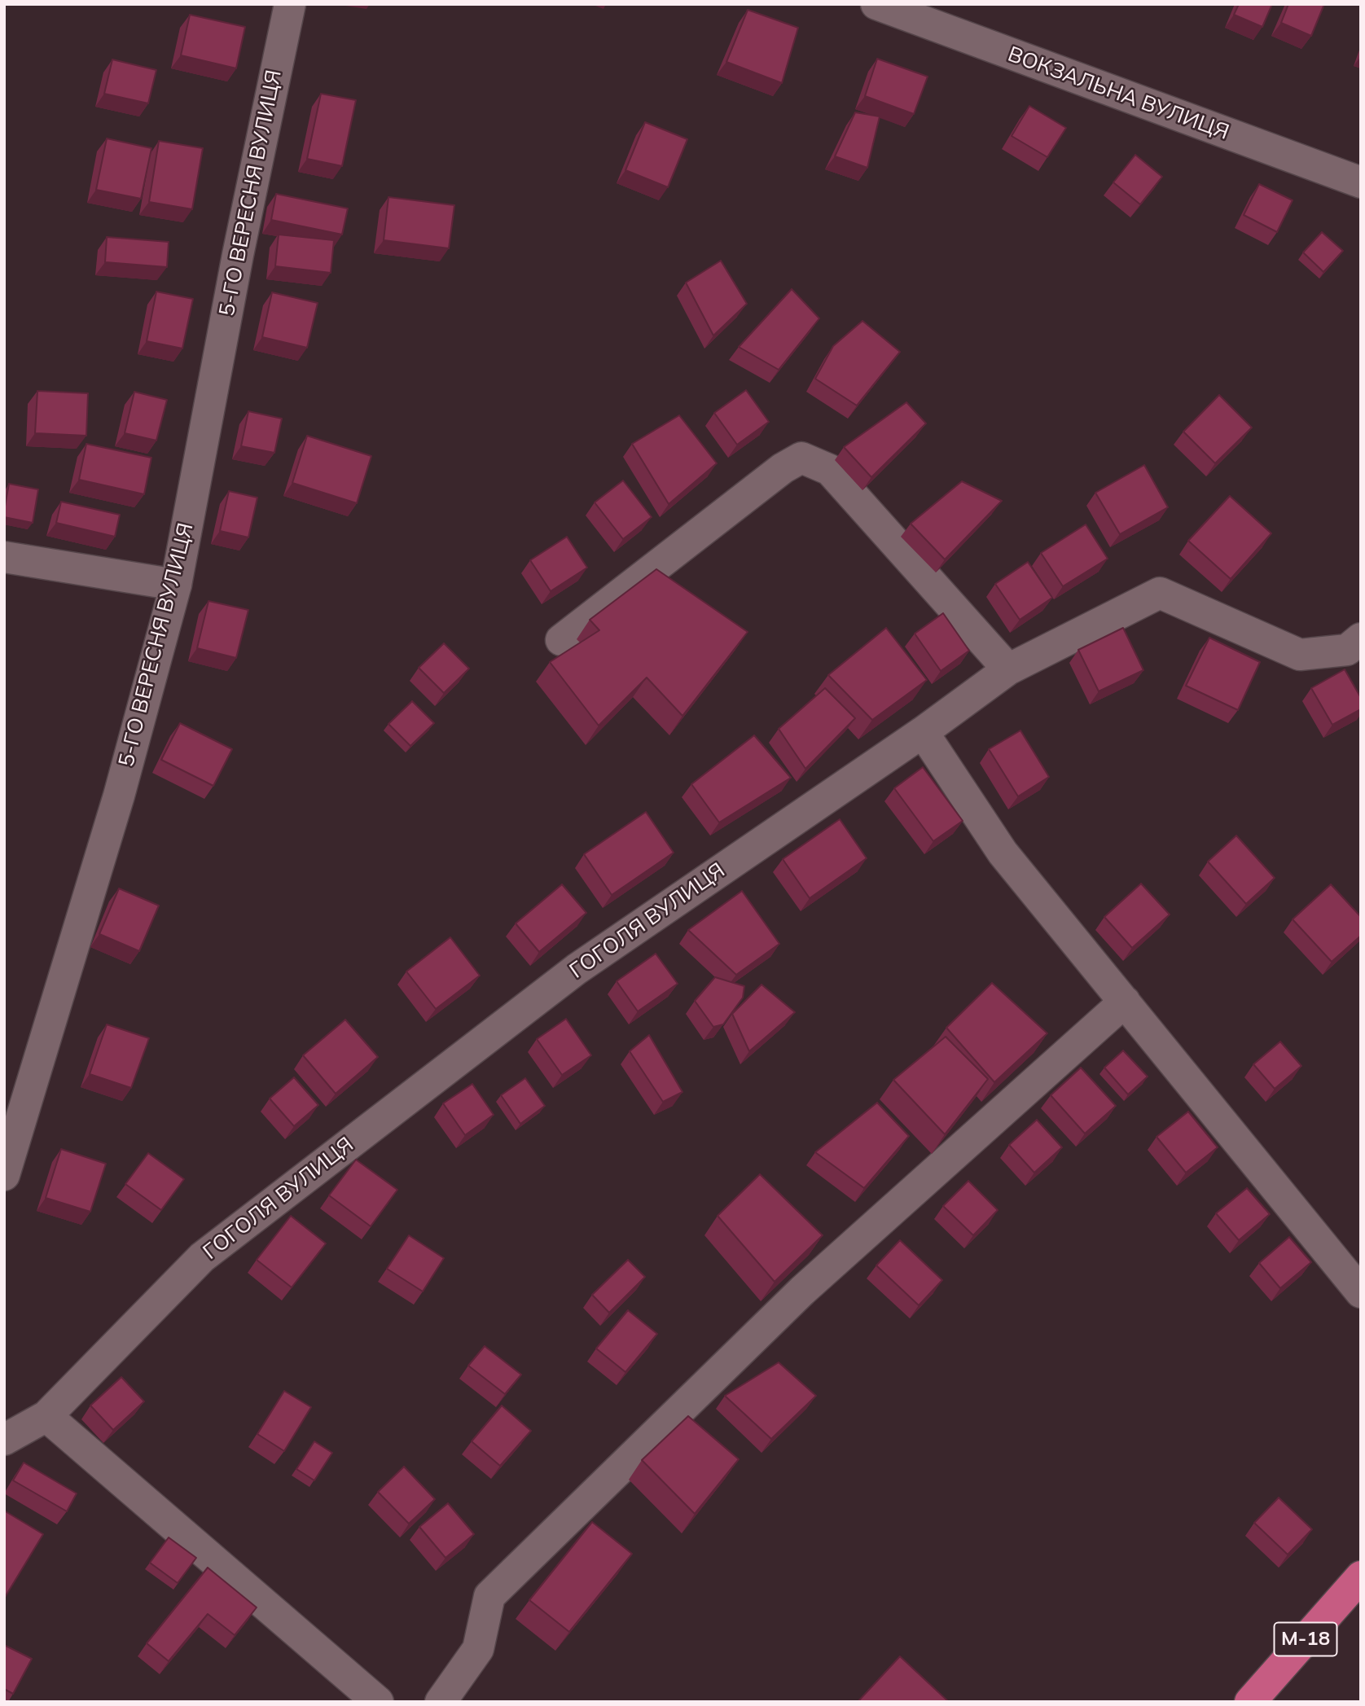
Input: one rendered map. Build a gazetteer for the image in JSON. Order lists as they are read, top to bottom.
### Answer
{
  "streets": {
    "highway": ["М-18"],
    "street": ["ВОКЗАЛЬНА ВУЛИЦЯ", "5-ГО ВЕРЕСНЯ ВУЛИЦЯ", "ГОГОЛЯ ВУЛИЦЯ"]
  }
}
